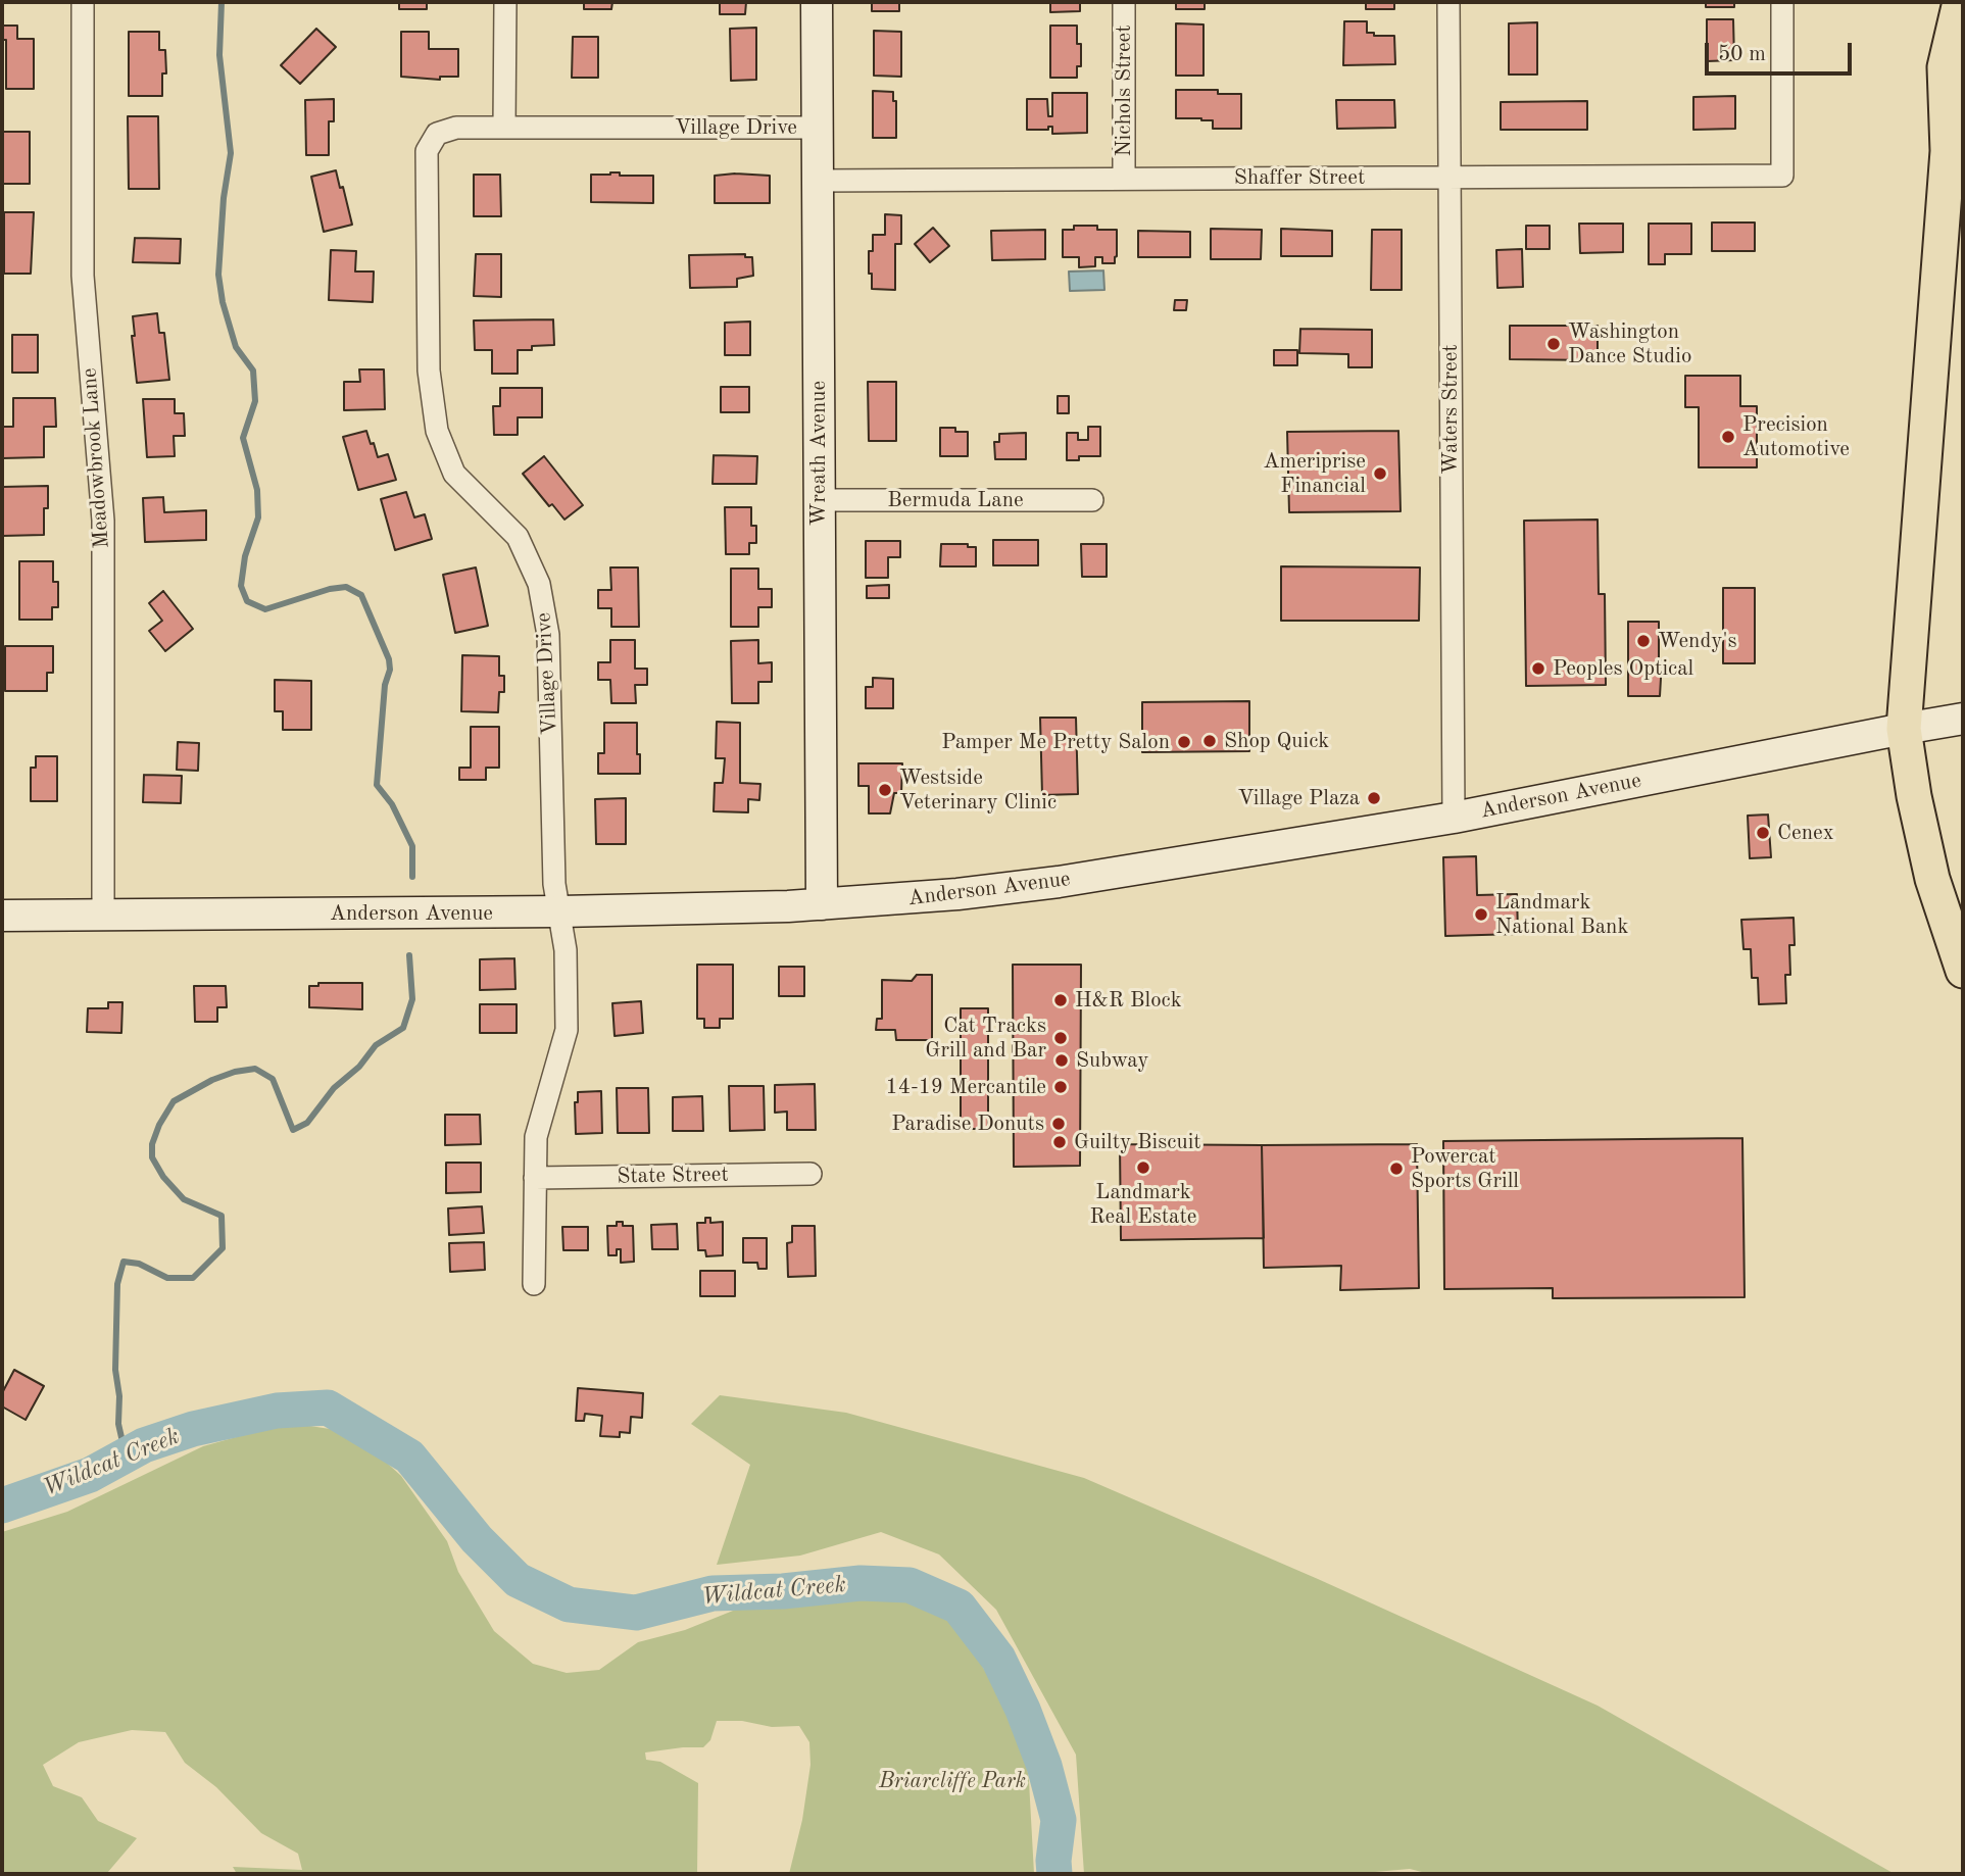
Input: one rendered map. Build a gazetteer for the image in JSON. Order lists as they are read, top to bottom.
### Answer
{
  "streets": {
    "main road": ["Wreath Avenue", "Anderson Avenue"],
    "street": [
      "Nichols Street",
      "Village Drive",
      "Shaffer Street",
      "Waters Street",
      "Meadowbrook Lane",
      "Bermuda Lane",
      "State Street"
    ]
  },
  "crossings": [
    ["Nichols Street", "Shaffer Street"],
    ["Village Drive", "Wreath Avenue"],
    ["Village Drive", "Anderson Avenue"],
    ["Village Drive", "State Street"],
    ["Shaffer Street", "Waters Street"],
    ["Shaffer Street", "Wreath Avenue"],
    ["Waters Street", "Anderson Avenue"],
    ["Wreath Avenue", "Bermuda Lane"],
    ["Wreath Avenue", "Anderson Avenue"],
    ["Meadowbrook Lane", "Anderson Avenue"]
  ],
  "water": ["Wildcat Creek"],
  "parks": ["Briarcliffe Park"],
  "places": [
    "Washington Dance Studio",
    "Precision Automotive",
    "Ameriprise Financial",
    "Wendy's",
    "Peoples Optical",
    "Shop Quick",
    "Pamper Me Pretty Salon",
    "Westside Veterinary Clinic",
    "Village Plaza",
    "Cenex",
    "Landmark National Bank",
    "H&R Block",
    "Cat Tracks Grill and Bar",
    "Subway",
    "14-19 Mercantile",
    "Paradise Donuts",
    "Guilty Biscuit",
    "Landmark Real Estate",
    "Powercat Sports Grill"
  ],
  "scale_bar": "50 m"
}
